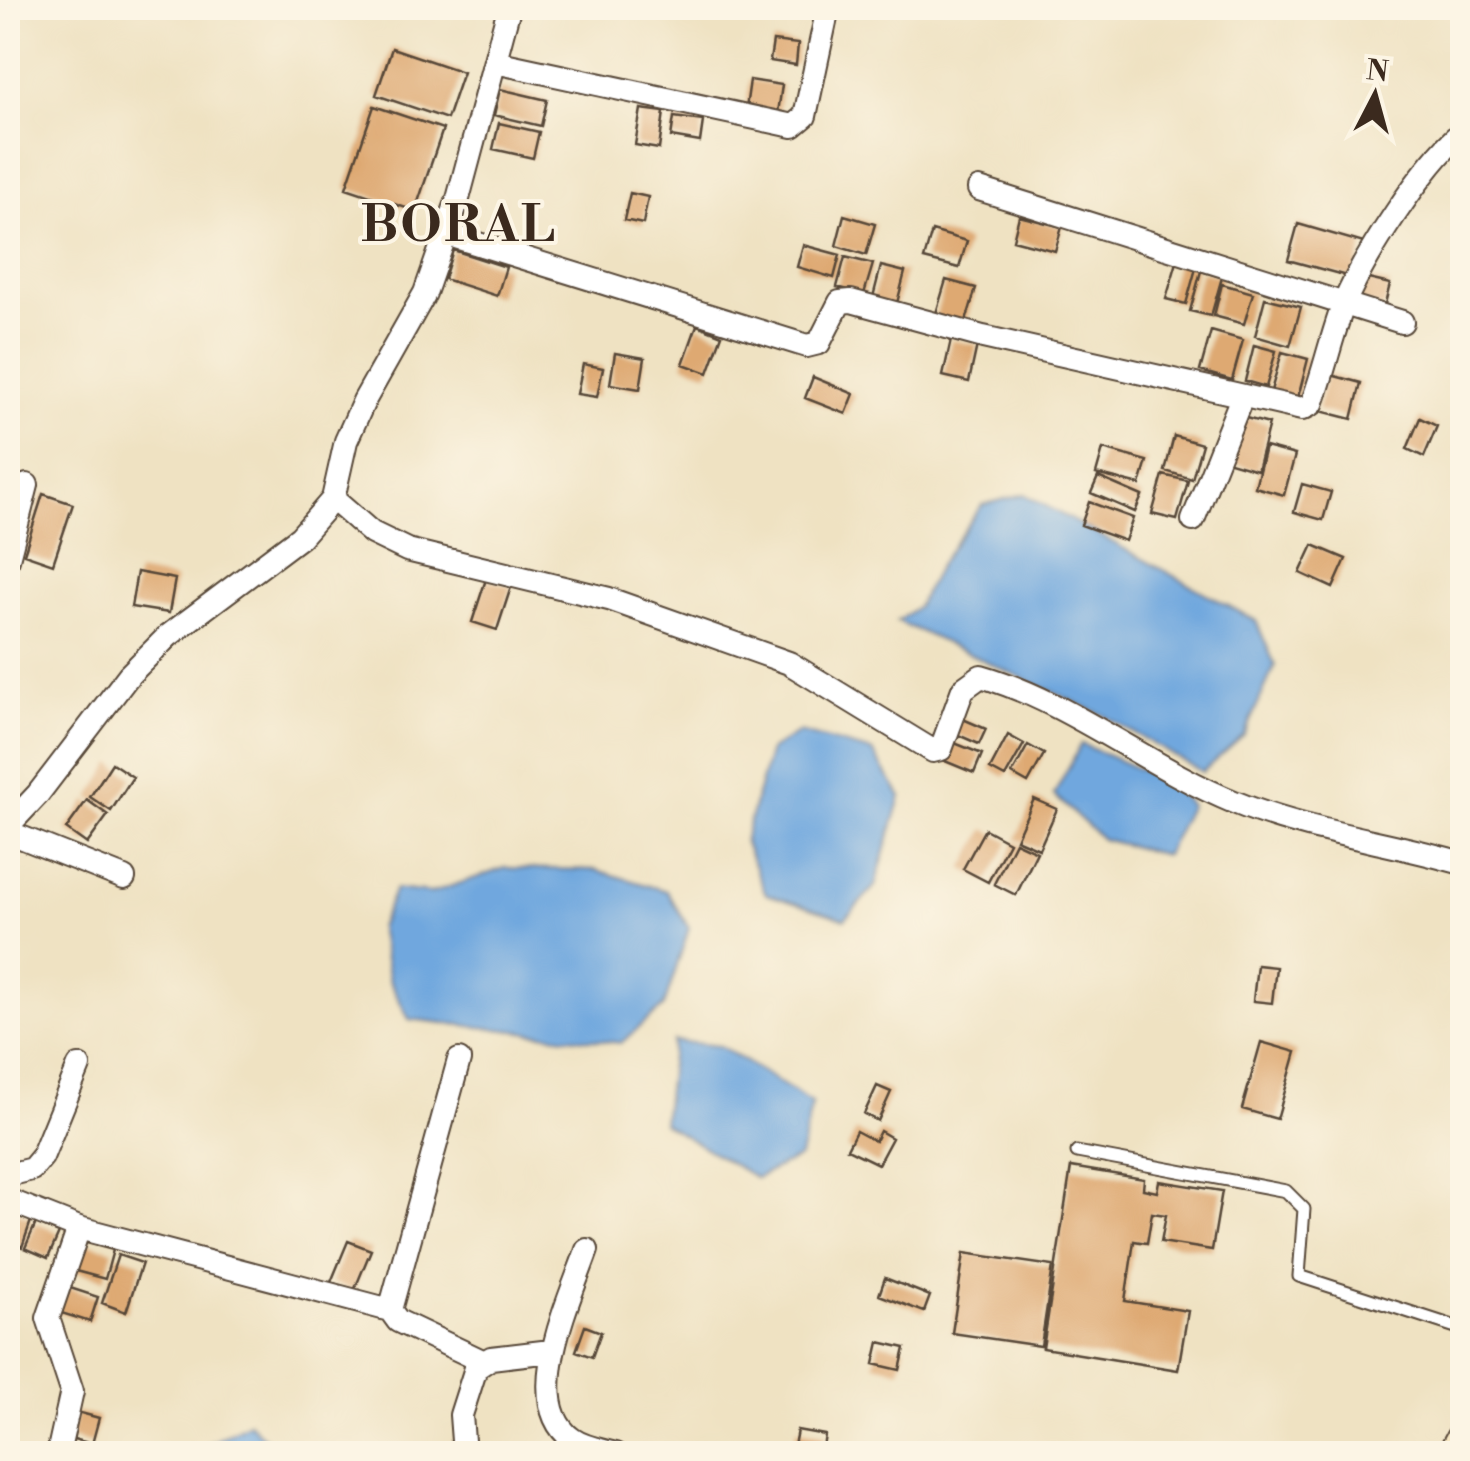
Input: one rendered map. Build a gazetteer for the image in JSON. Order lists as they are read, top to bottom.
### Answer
{
  "districts": ["BORAL"],
  "north": "top"
}
